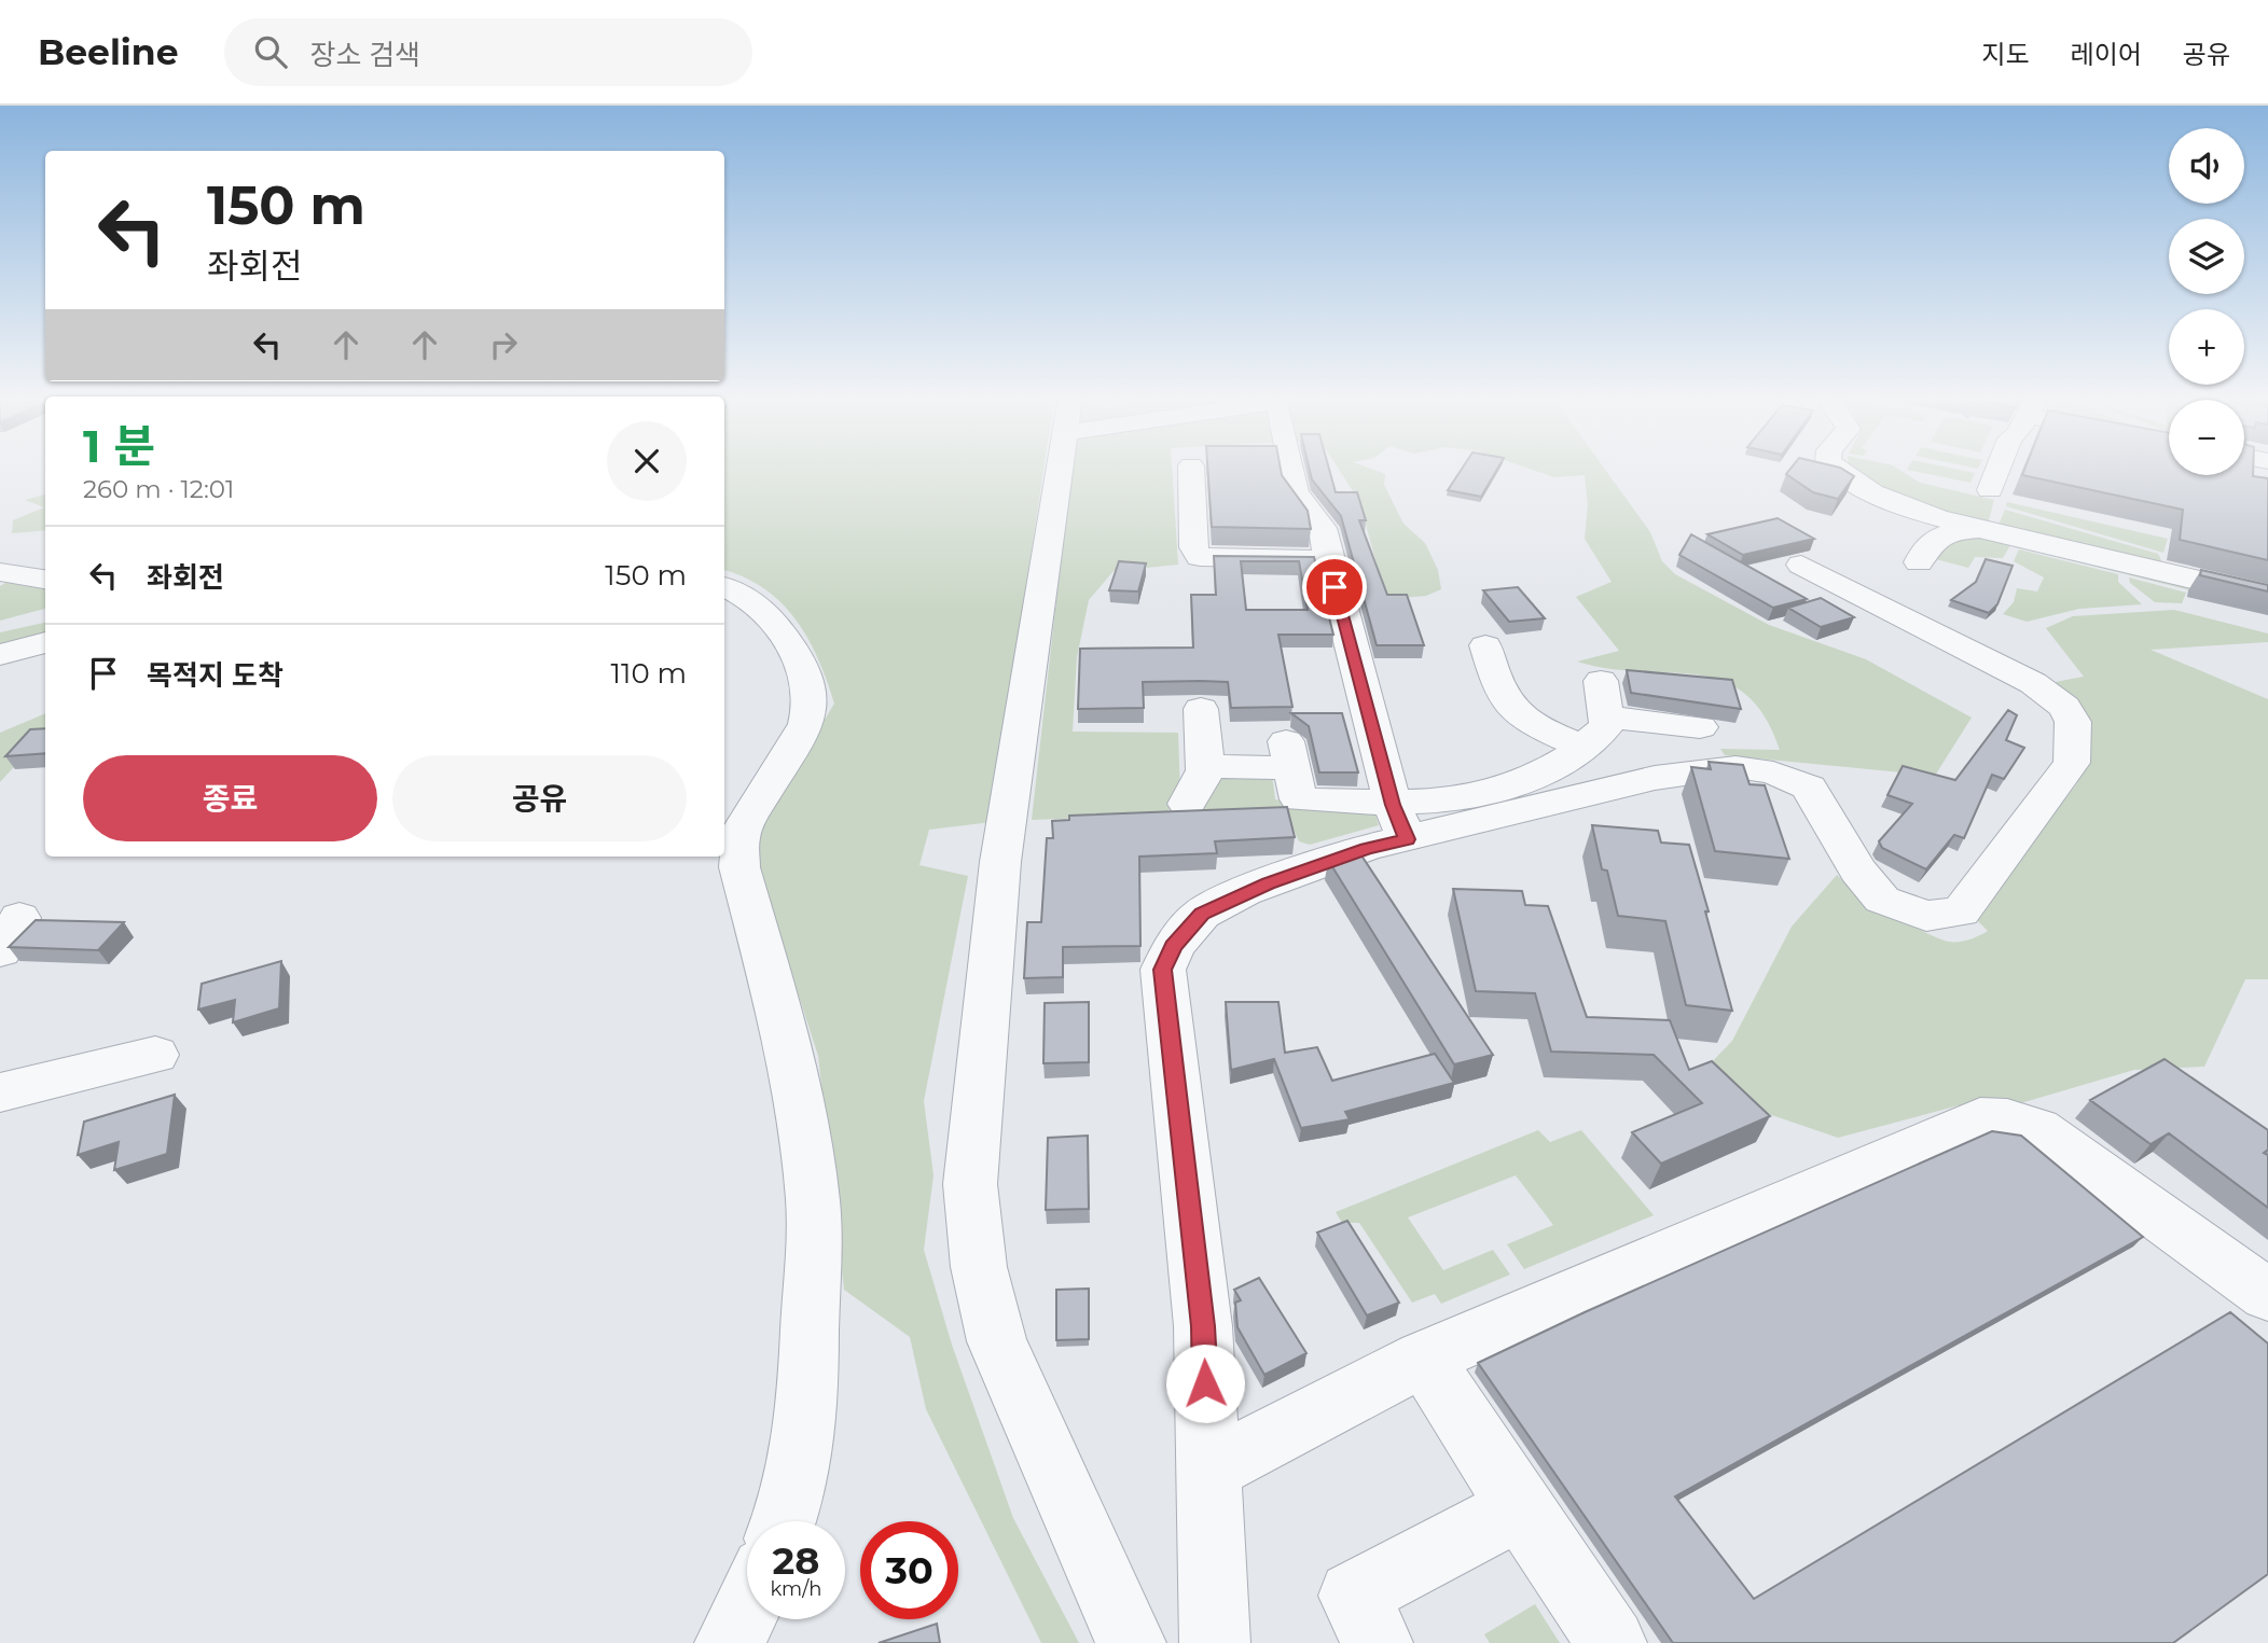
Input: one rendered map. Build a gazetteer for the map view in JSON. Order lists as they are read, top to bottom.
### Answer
{
  "page": {
    "header": "Beeline",
    "search": "장소 검색",
    "nav": ["지도", "레이어", "공유"],
    "map_buttons": ["+", "−"],
    "turn": ["150 m", "좌회전"],
    "heading": ["1 분", "260 m · 12:01"],
    "list": [
      {
        "name": "좌회전",
        "value": "150 m"
      },
      {
        "name": "목적지 도착",
        "value": "110 m"
      }
    ],
    "buttons": ["종료", "공유"],
    "speed": "28 km/h",
    "limit": "30"
  }
}
